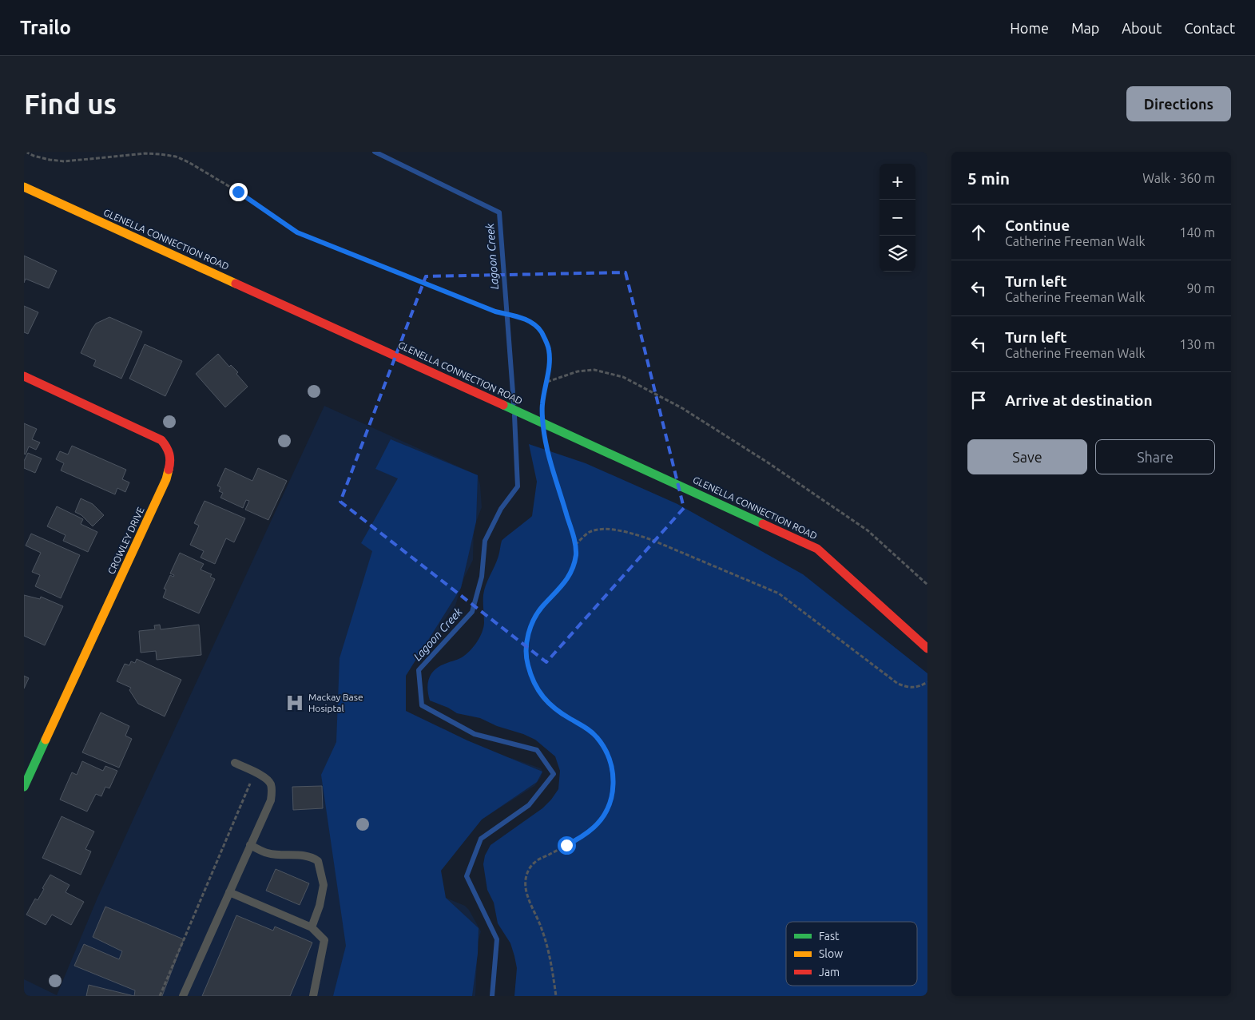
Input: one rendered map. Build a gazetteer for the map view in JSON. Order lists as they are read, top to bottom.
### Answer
{
  "streets": {
    "main road": ["GLENELLA CONNECTION ROAD", "CROWLEY DRIVE"]
  },
  "water": ["Lagoon Creek"],
  "places": {
    "hospital": ["Mackay Base Hosiptal"]
  },
  "legend": ["Fast", "Slow", "Jam"],
  "page": {
    "header": "Trailo",
    "nav": [
      "Home",
      "Map",
      "About",
      "Contact"
    ],
    "buttons": [
      "Directions",
      ["Save", "Share"]
    ],
    "title": "Find us",
    "heading": ["5 min", "Walk · 360 m"],
    "map_buttons": ["+", "−"],
    "list": [
      ["Continue", "Catherine Freeman Walk", "140 m"],
      ["Turn left", "Catherine Freeman Walk", "90 m"],
      ["Turn left", "Catherine Freeman Walk", "130 m"],
      "Arrive at destination"
    ]
  }
}
